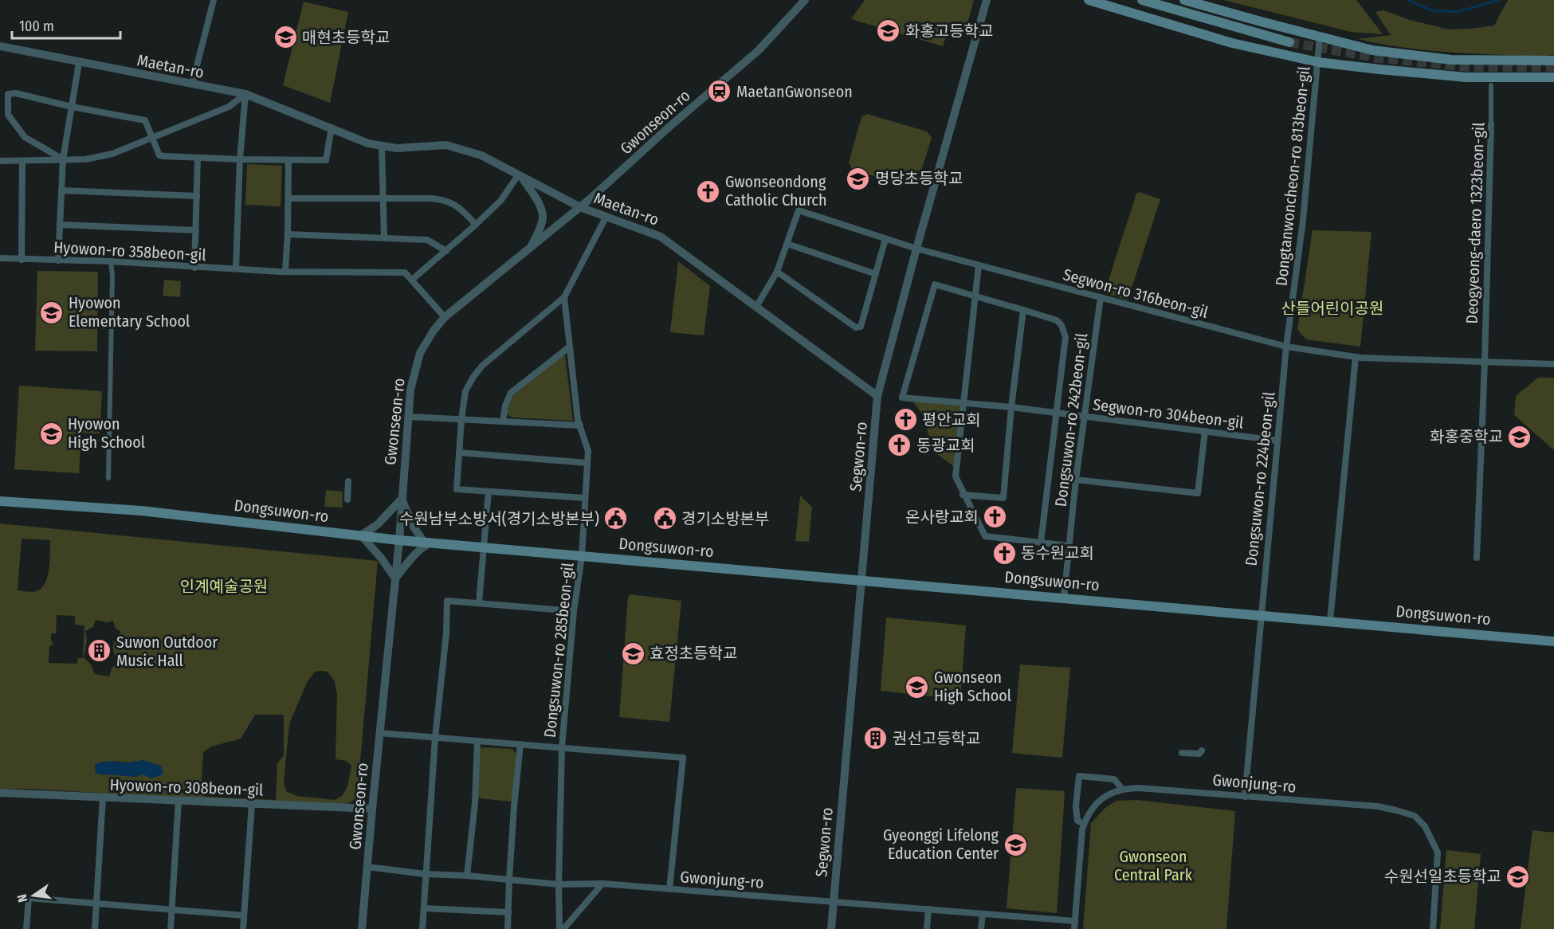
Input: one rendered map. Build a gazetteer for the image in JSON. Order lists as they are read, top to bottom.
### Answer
{
  "streets": {
    "main road": ["Dongsuwon-ro"],
    "street": [
      "Maetan-ro",
      "Gwonseon-ro",
      "Dongtanwoncheon-ro 813beon-gil",
      "Deogyeong-daero 1323beon-gil",
      "Hyowon-ro 358beon-gil",
      "Segwon-ro 316beon-gil",
      "Segwon-ro 304beon-gil",
      "Dongsuwon-ro 242beon-gil",
      "Segwon-ro",
      "Dongsuwon-ro 224beon-gil",
      "Dongsuwon-ro 285beon-gil",
      "Gwonjung-ro",
      "Hyowon-ro 308beon-gil"
    ]
  },
  "crossings": [
    ["Maetan-ro", "Gwonseon-ro"],
    ["Maetan-ro", "Segwon-ro"],
    ["Gwonseon-ro", "Dongsuwon-ro"],
    ["Gwonseon-ro", "Gwonjung-ro"],
    ["Gwonseon-ro", "Hyowon-ro 308beon-gil"],
    ["Dongtanwoncheon-ro 813beon-gil", "Segwon-ro 316beon-gil"],
    ["Dongtanwoncheon-ro 813beon-gil", "Dongsuwon-ro 224beon-gil"],
    ["Segwon-ro 316beon-gil", "Dongsuwon-ro 242beon-gil"],
    ["Segwon-ro 316beon-gil", "Segwon-ro"],
    ["Segwon-ro 316beon-gil", "Dongsuwon-ro 224beon-gil"],
    ["Segwon-ro 304beon-gil", "Dongsuwon-ro 242beon-gil"],
    ["Segwon-ro 304beon-gil", "Dongsuwon-ro 224beon-gil"],
    ["Dongsuwon-ro 242beon-gil", "Dongsuwon-ro"],
    ["Segwon-ro", "Dongsuwon-ro"],
    ["Segwon-ro", "Gwonjung-ro"],
    ["Dongsuwon-ro 224beon-gil", "Dongsuwon-ro"],
    ["Dongsuwon-ro 224beon-gil", "Gwonjung-ro"],
    ["Dongsuwon-ro", "Dongsuwon-ro 285beon-gil"],
    ["Dongsuwon-ro 285beon-gil", "Gwonjung-ro"]
  ],
  "parks": ["산들어린이공원", "인계예술공원", "Gwonseon Central Park"],
  "places": {
    "school or university": [
      "화홍고등학교",
      "매현초등학교",
      "명당초등학교",
      "Hyowon Elementary School",
      "Hyowon High School",
      "화홍중학교",
      "효정초등학교",
      "Gwonseon High School",
      "Gyeonggi Lifelong Education Center",
      "수원선일초등학교"
    ],
    "station": ["MaetanGwonseon"],
    "church": [
      "Gwonseondong Catholic Church",
      "평안교회",
      "동광교회",
      "온사랑교회",
      "동수원교회"
    ],
    "public building": ["수원남부소방서(경기소방본부)", "경기소방본부"],
    "building": ["Suwon Outdoor Music Hall", "권선고등학교"]
  },
  "scale_bar": "100 m",
  "north": "left"
}
